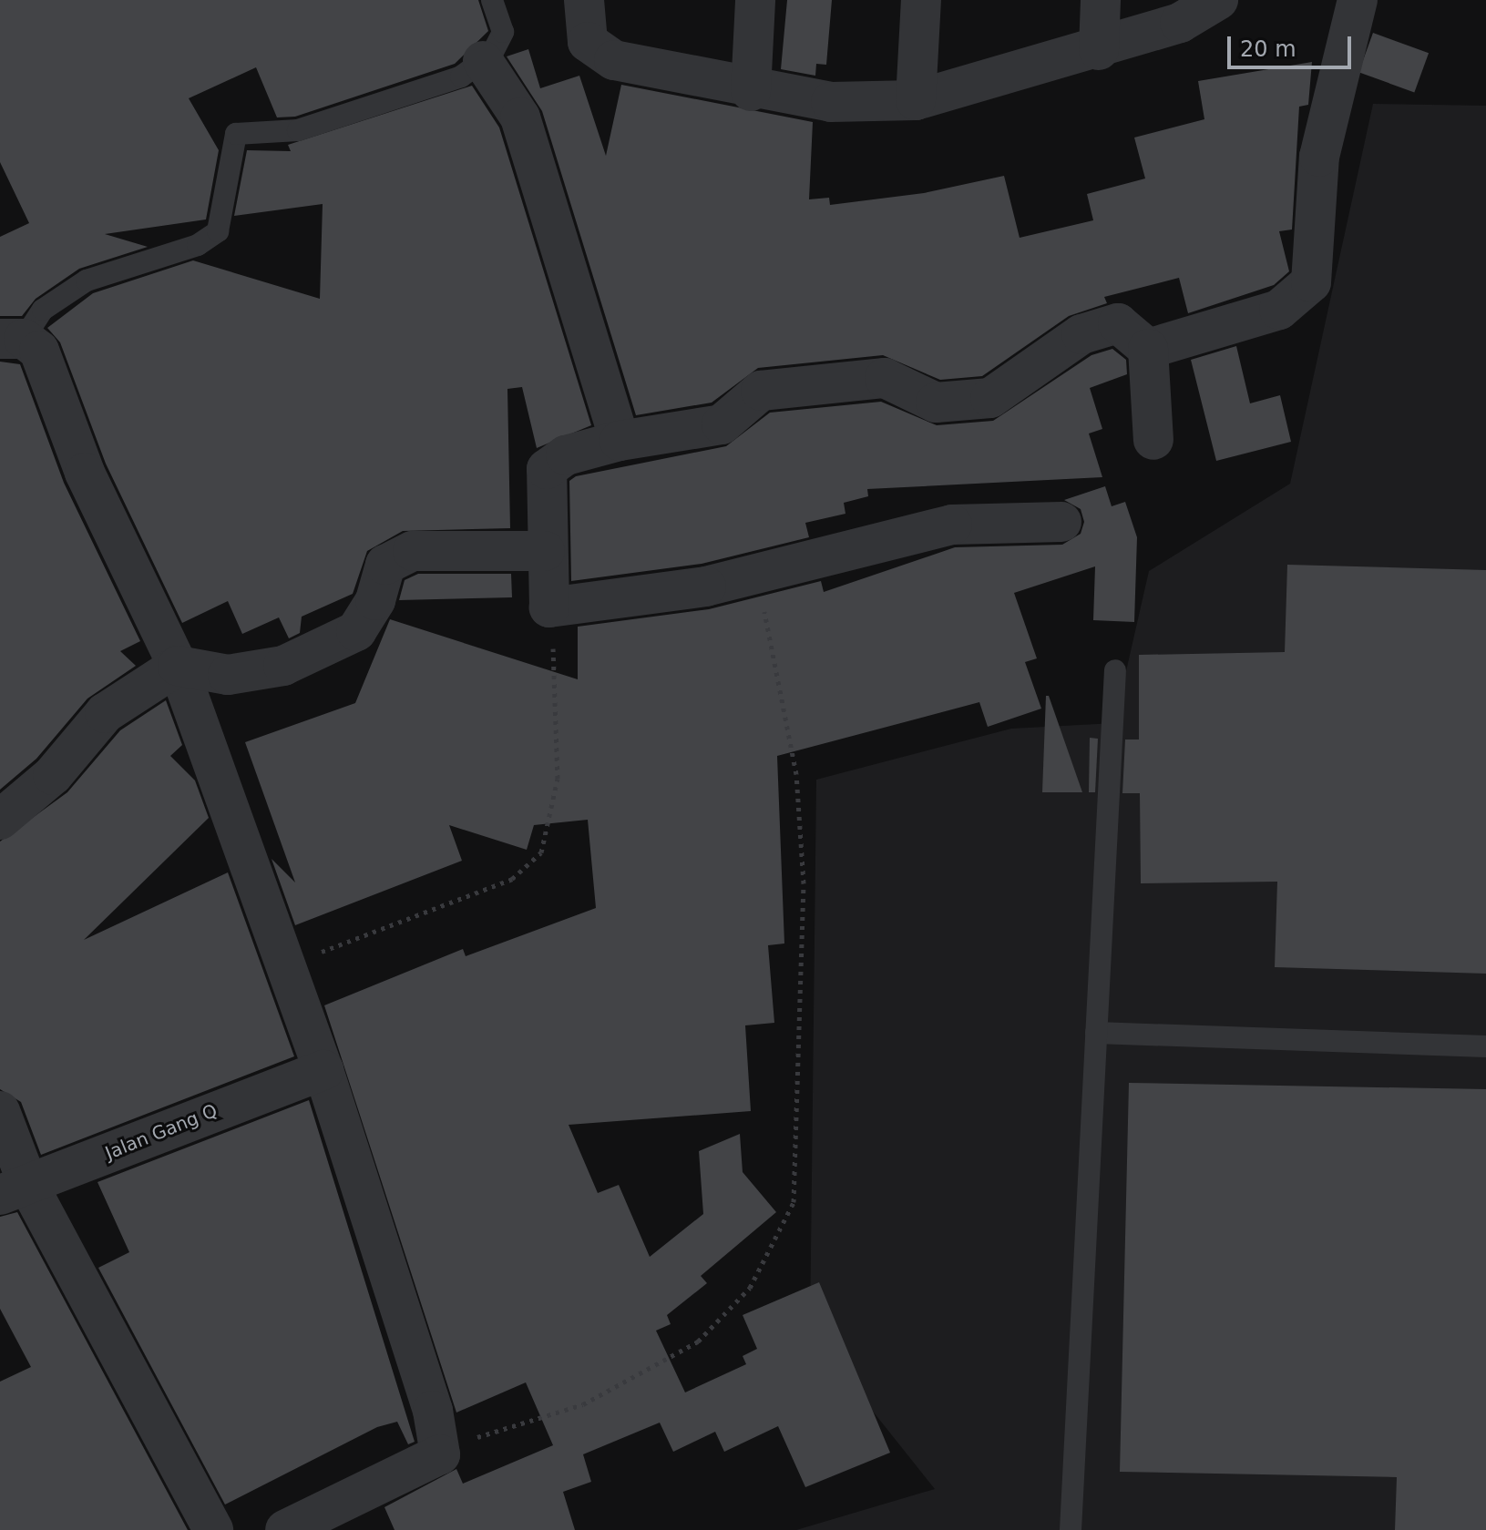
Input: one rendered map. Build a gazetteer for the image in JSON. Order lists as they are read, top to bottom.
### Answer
{
  "streets": {
    "street": ["Jalan Gang Q"]
  },
  "scale_bar": "20 m"
}
